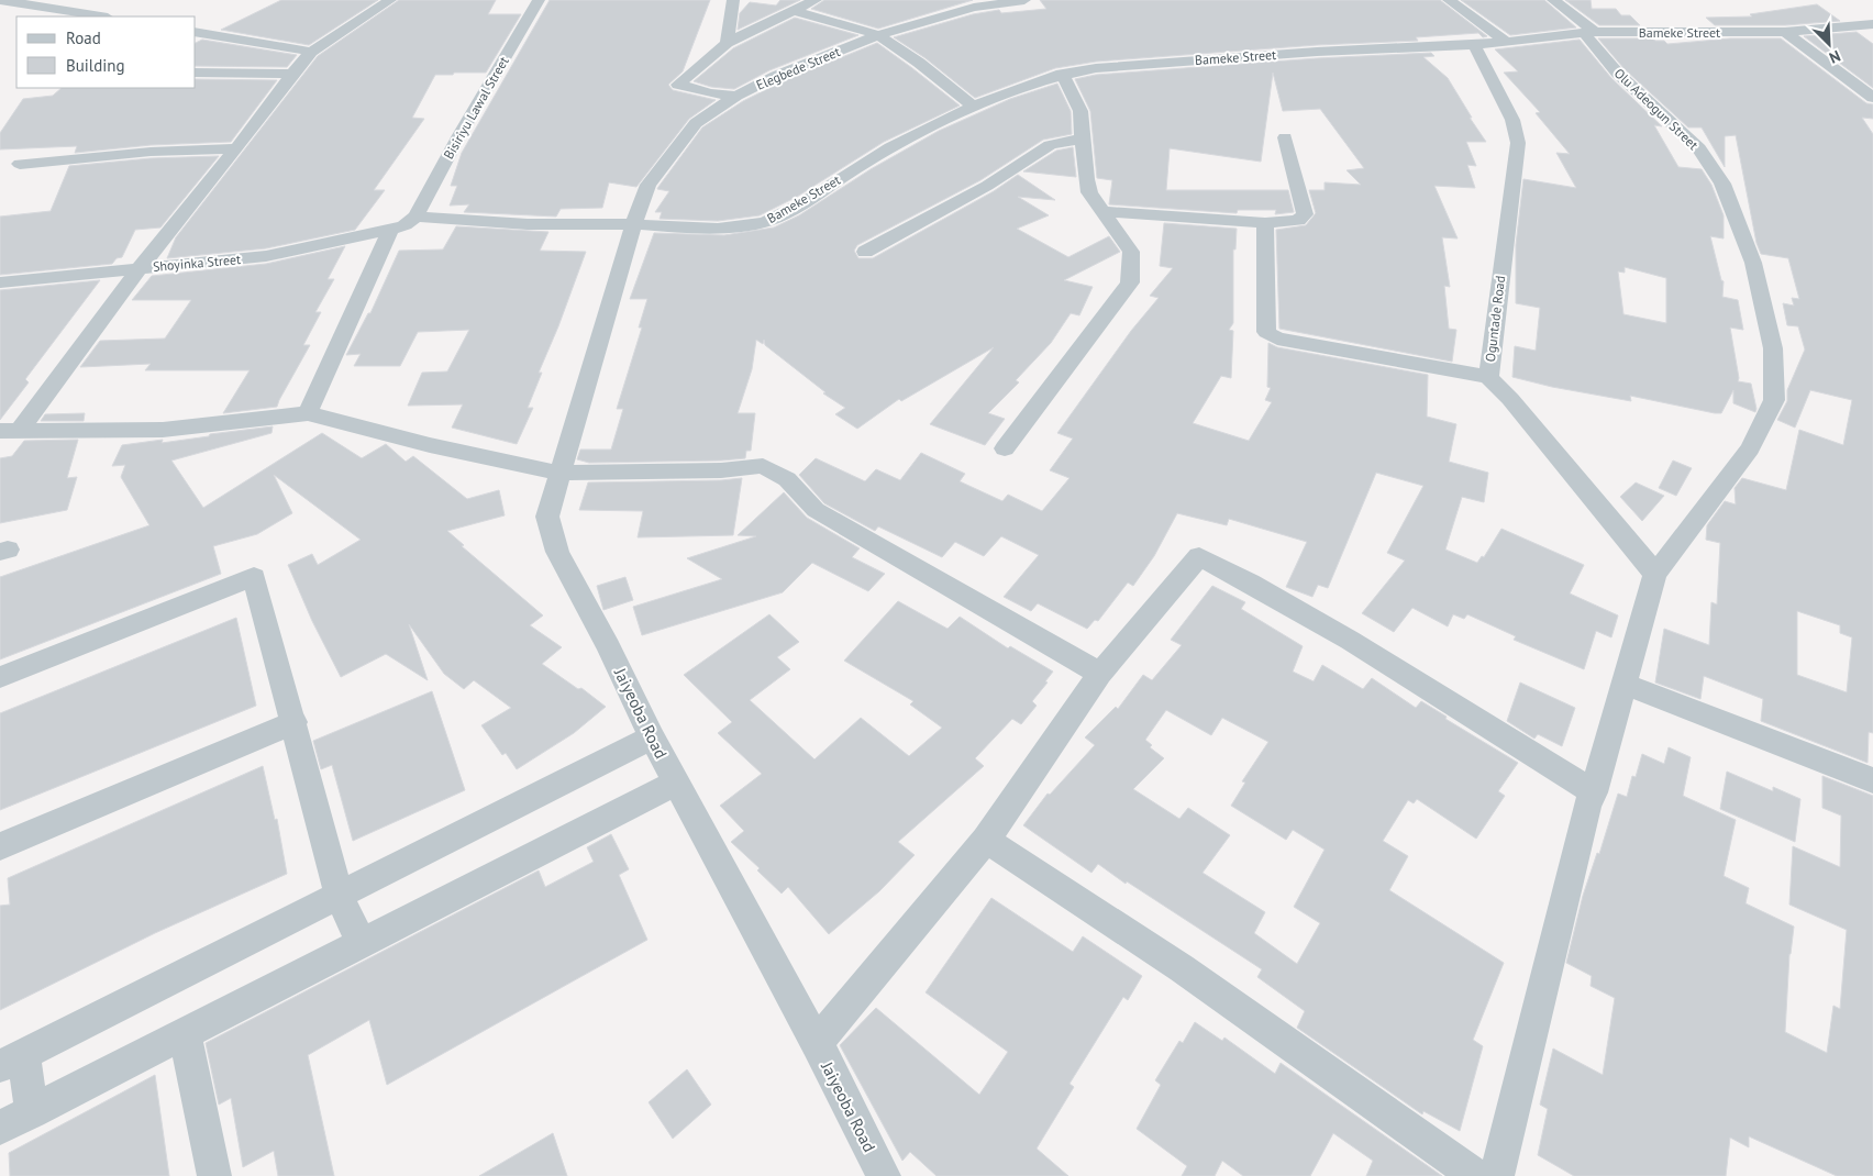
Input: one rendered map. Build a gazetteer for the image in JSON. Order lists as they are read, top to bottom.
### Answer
{
  "streets": {
    "street": [
      "Bameke Street",
      "Elegbede Street",
      "Bisiriyu Lawal Street",
      "Olu Adeogun Street",
      "Shoyinka Street",
      "Oguntade Road",
      "Jaiyeoba Road"
    ]
  },
  "crossings": [
    ["Bameke Street", "Elegbede Street"],
    ["Bameke Street", "Bisiriyu Lawal Street"],
    ["Bameke Street", "Olu Adeogun Street"],
    ["Bameke Street", "Shoyinka Street"],
    ["Bameke Street", "Oguntade Road"],
    ["Bameke Street", "Jaiyeoba Road"],
    ["Elegbede Street", "Jaiyeoba Road"],
    ["Bisiriyu Lawal Street", "Shoyinka Street"],
    ["Olu Adeogun Street", "Oguntade Road"]
  ],
  "legend": ["Road", "Building"],
  "north": "bottom right"
}
